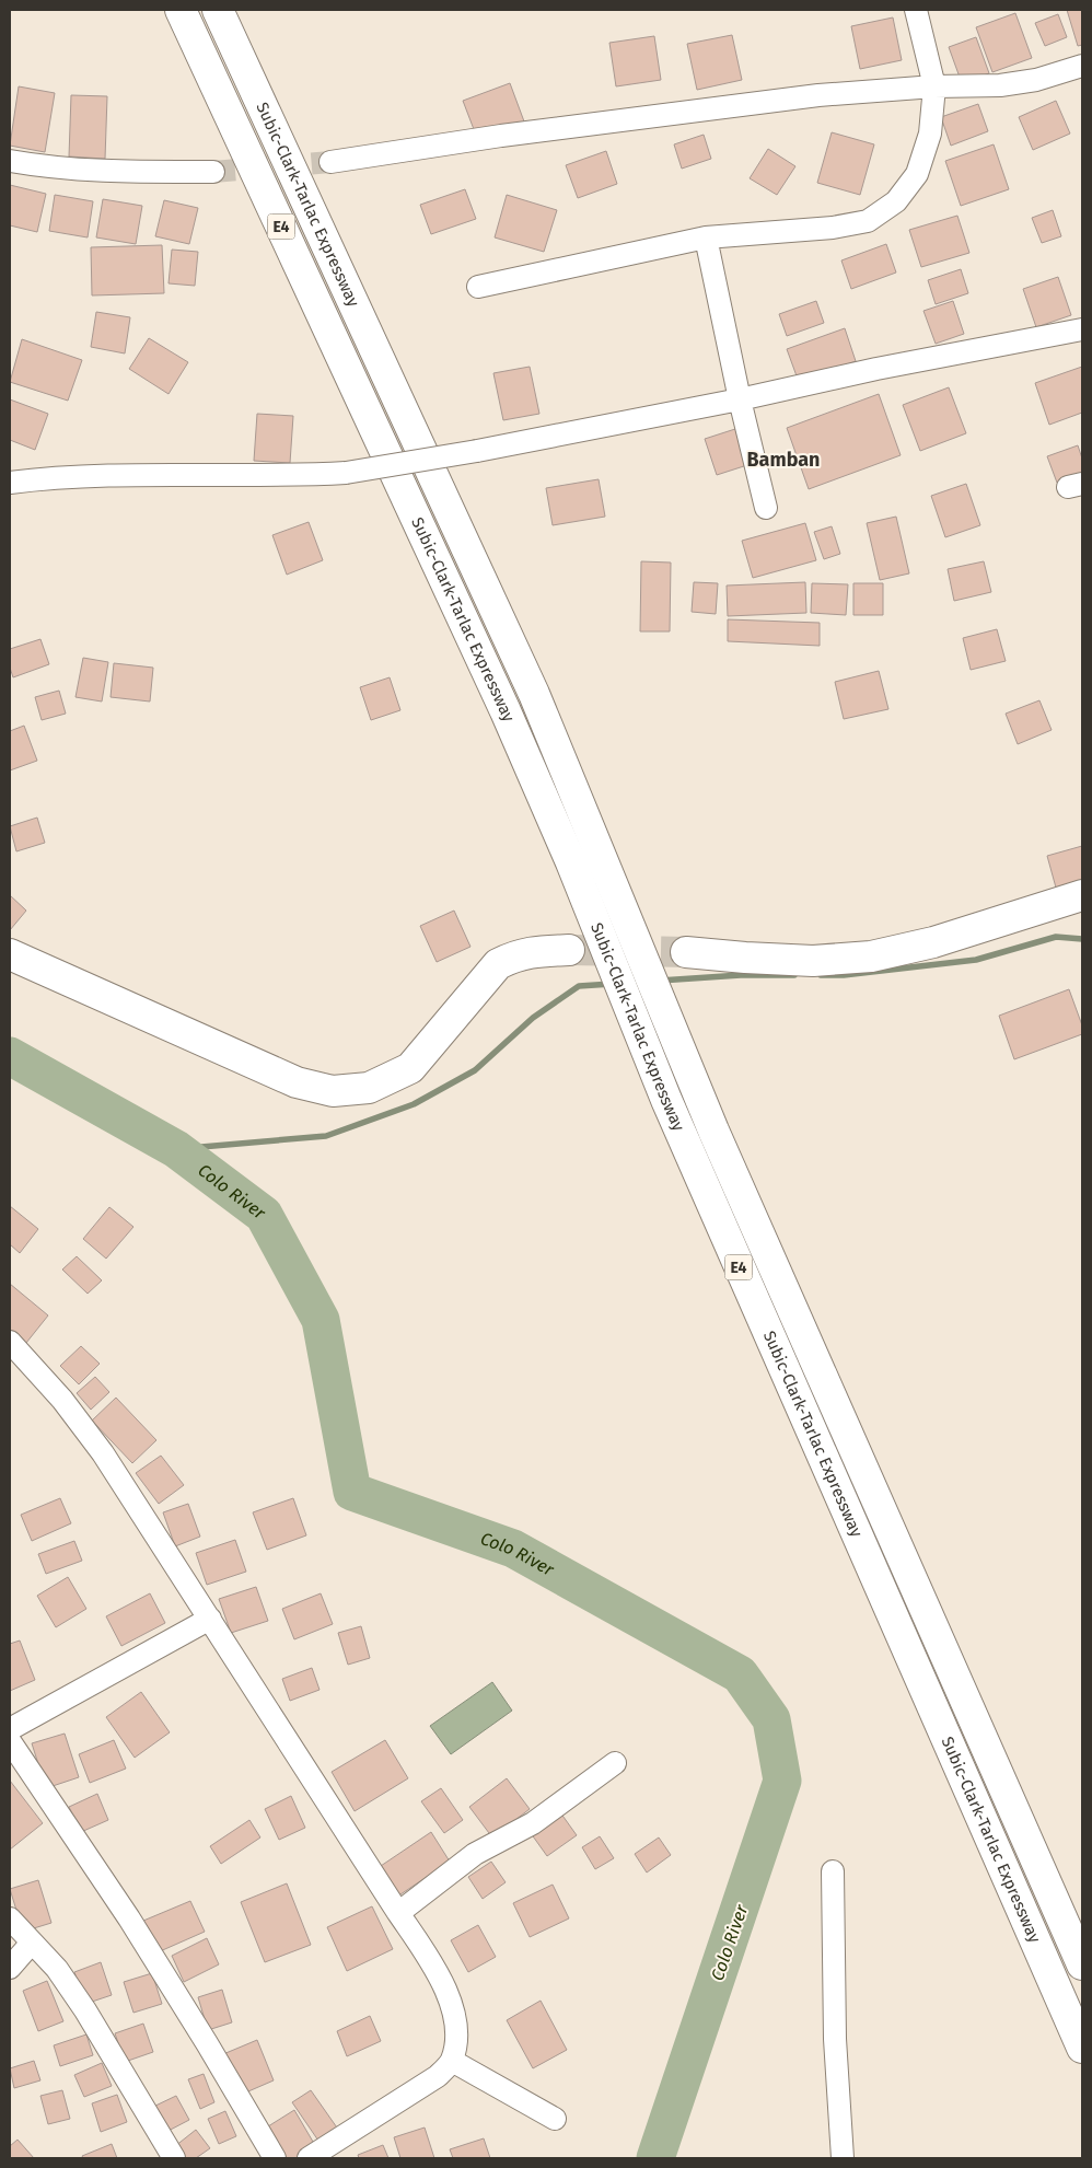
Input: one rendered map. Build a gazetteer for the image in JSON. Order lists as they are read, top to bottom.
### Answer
{
  "streets": {
    "main road": ["Subic-Clark-Tarlac Expressway", "E4"]
  },
  "districts": ["Bamban"],
  "water": ["Colo River"]
}
